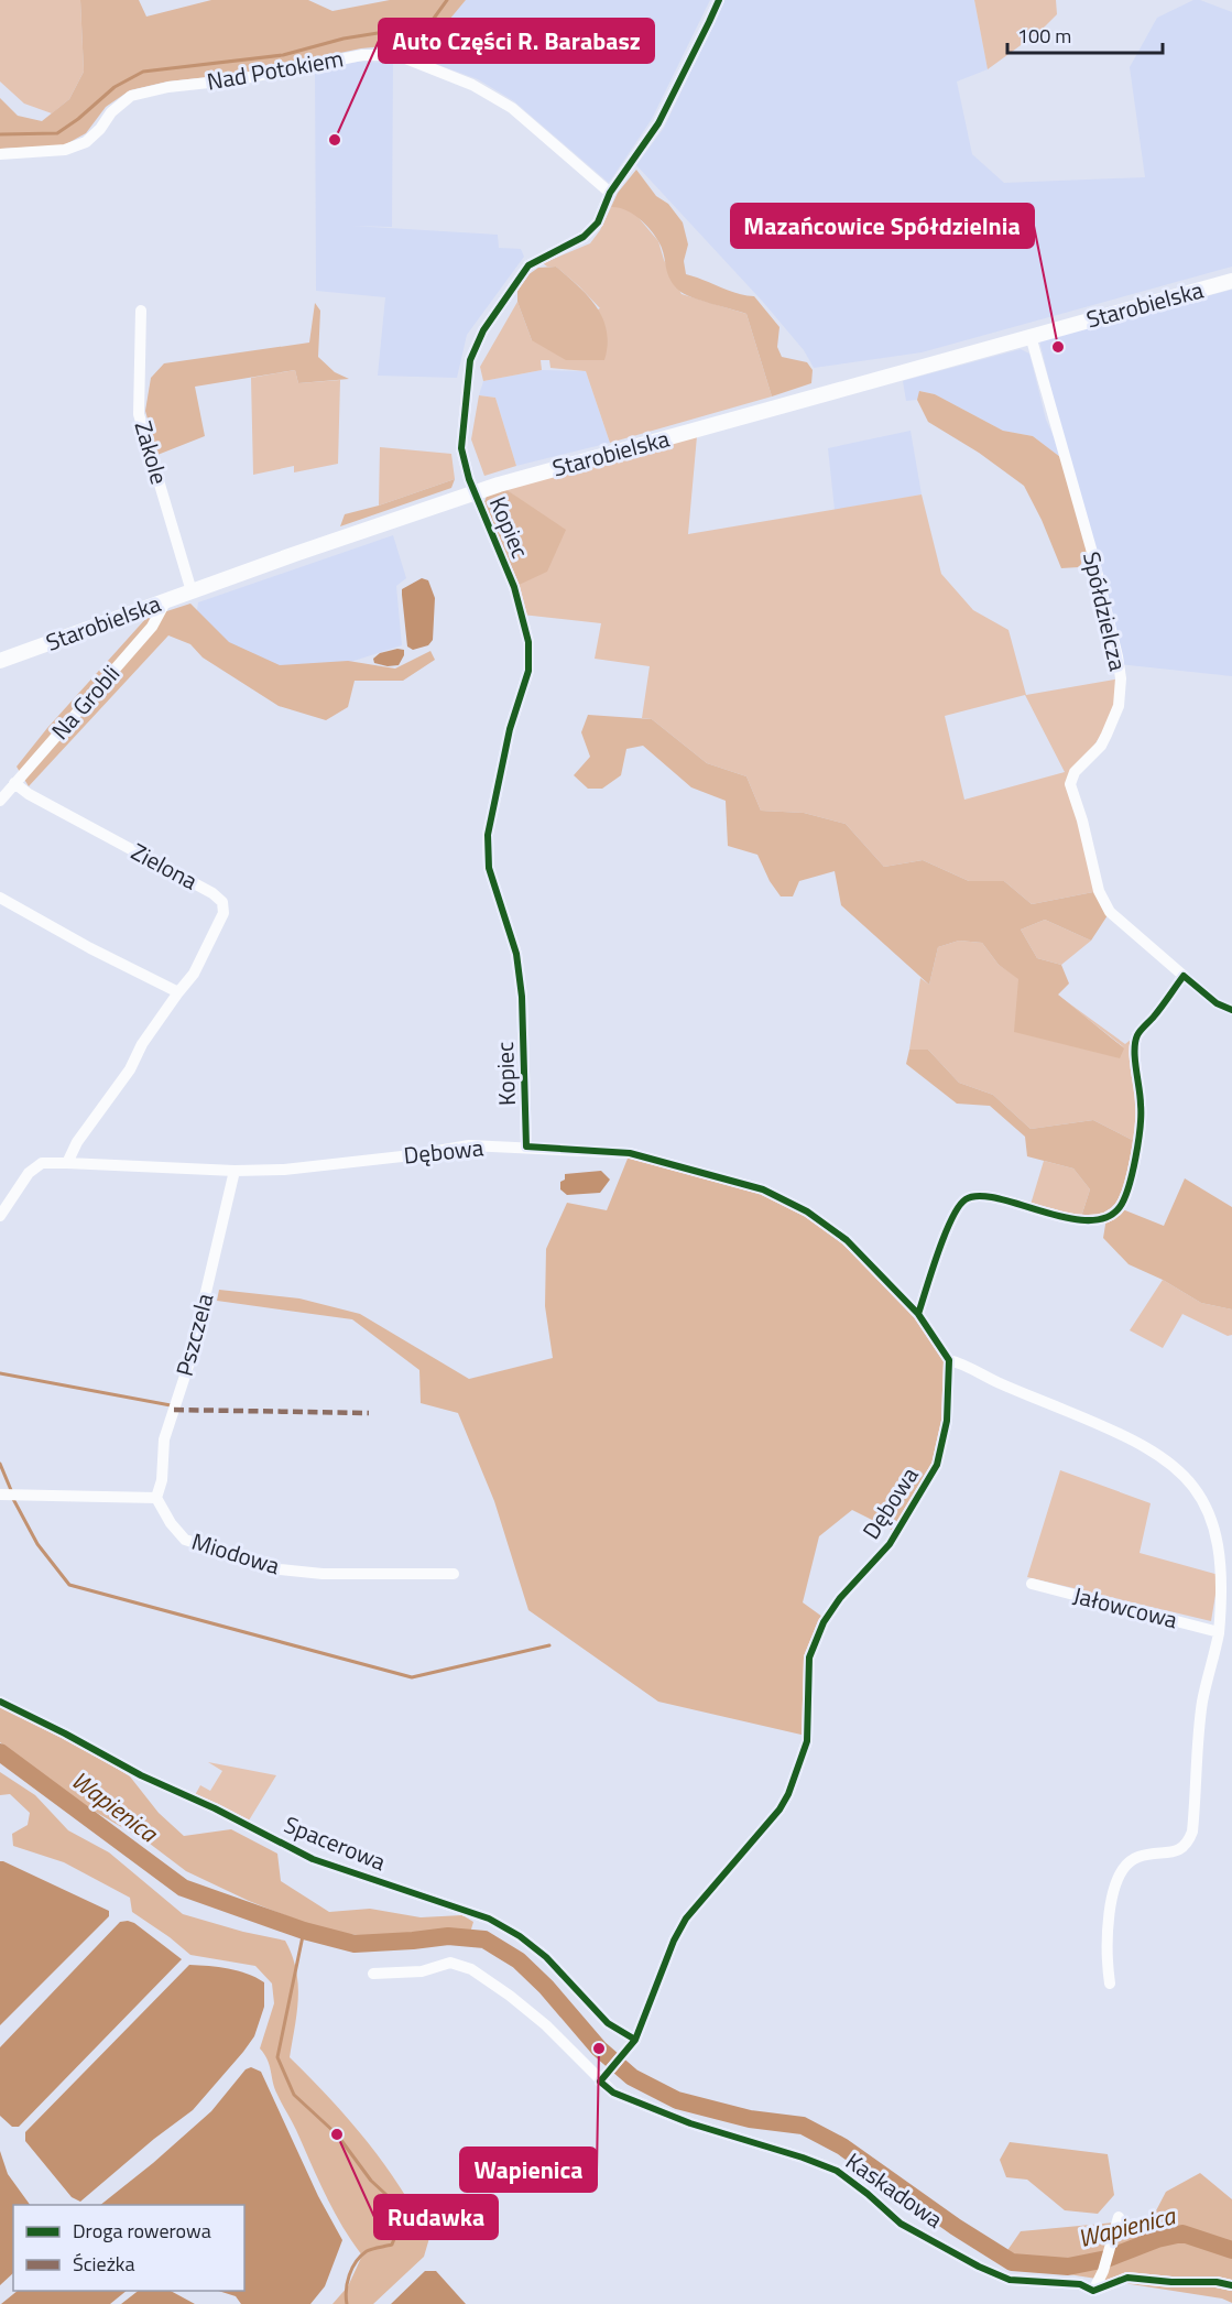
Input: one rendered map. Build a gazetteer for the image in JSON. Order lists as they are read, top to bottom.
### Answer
{
  "streets": {
    "street": [
      "Nad Potokiem",
      "Starobielska",
      "Zakole",
      "Kopiec",
      "Spółdzielcza",
      "Na Grobli",
      "Zielona",
      "Dębowa",
      "Pszczela",
      "Miodowa",
      "Jałowcowa",
      "Spacerowa",
      "Kaskadowa"
    ]
  },
  "crossings": [
    ["Nad Potokiem", "Kopiec"],
    ["Starobielska", "Zakole"],
    ["Starobielska", "Kopiec"],
    ["Starobielska", "Spółdzielcza"],
    ["Starobielska", "Na Grobli"],
    ["Kopiec", "Dębowa"],
    ["Spółdzielcza", "Dębowa"],
    ["Na Grobli", "Zielona"],
    ["Zielona", "Dębowa"],
    ["Dębowa", "Pszczela"],
    ["Dębowa", "Spacerowa"],
    ["Dębowa", "Kaskadowa"],
    ["Pszczela", "Miodowa"]
  ],
  "water": ["Wapienica"],
  "places": [
    "Auto Części R. Barabasz",
    "Mazańcowice Spółdzielnia",
    "Wapienica",
    "Rudawka"
  ],
  "legend": ["Droga rowerowa", "Ścieżka"],
  "scale_bar": "100 m"
}
